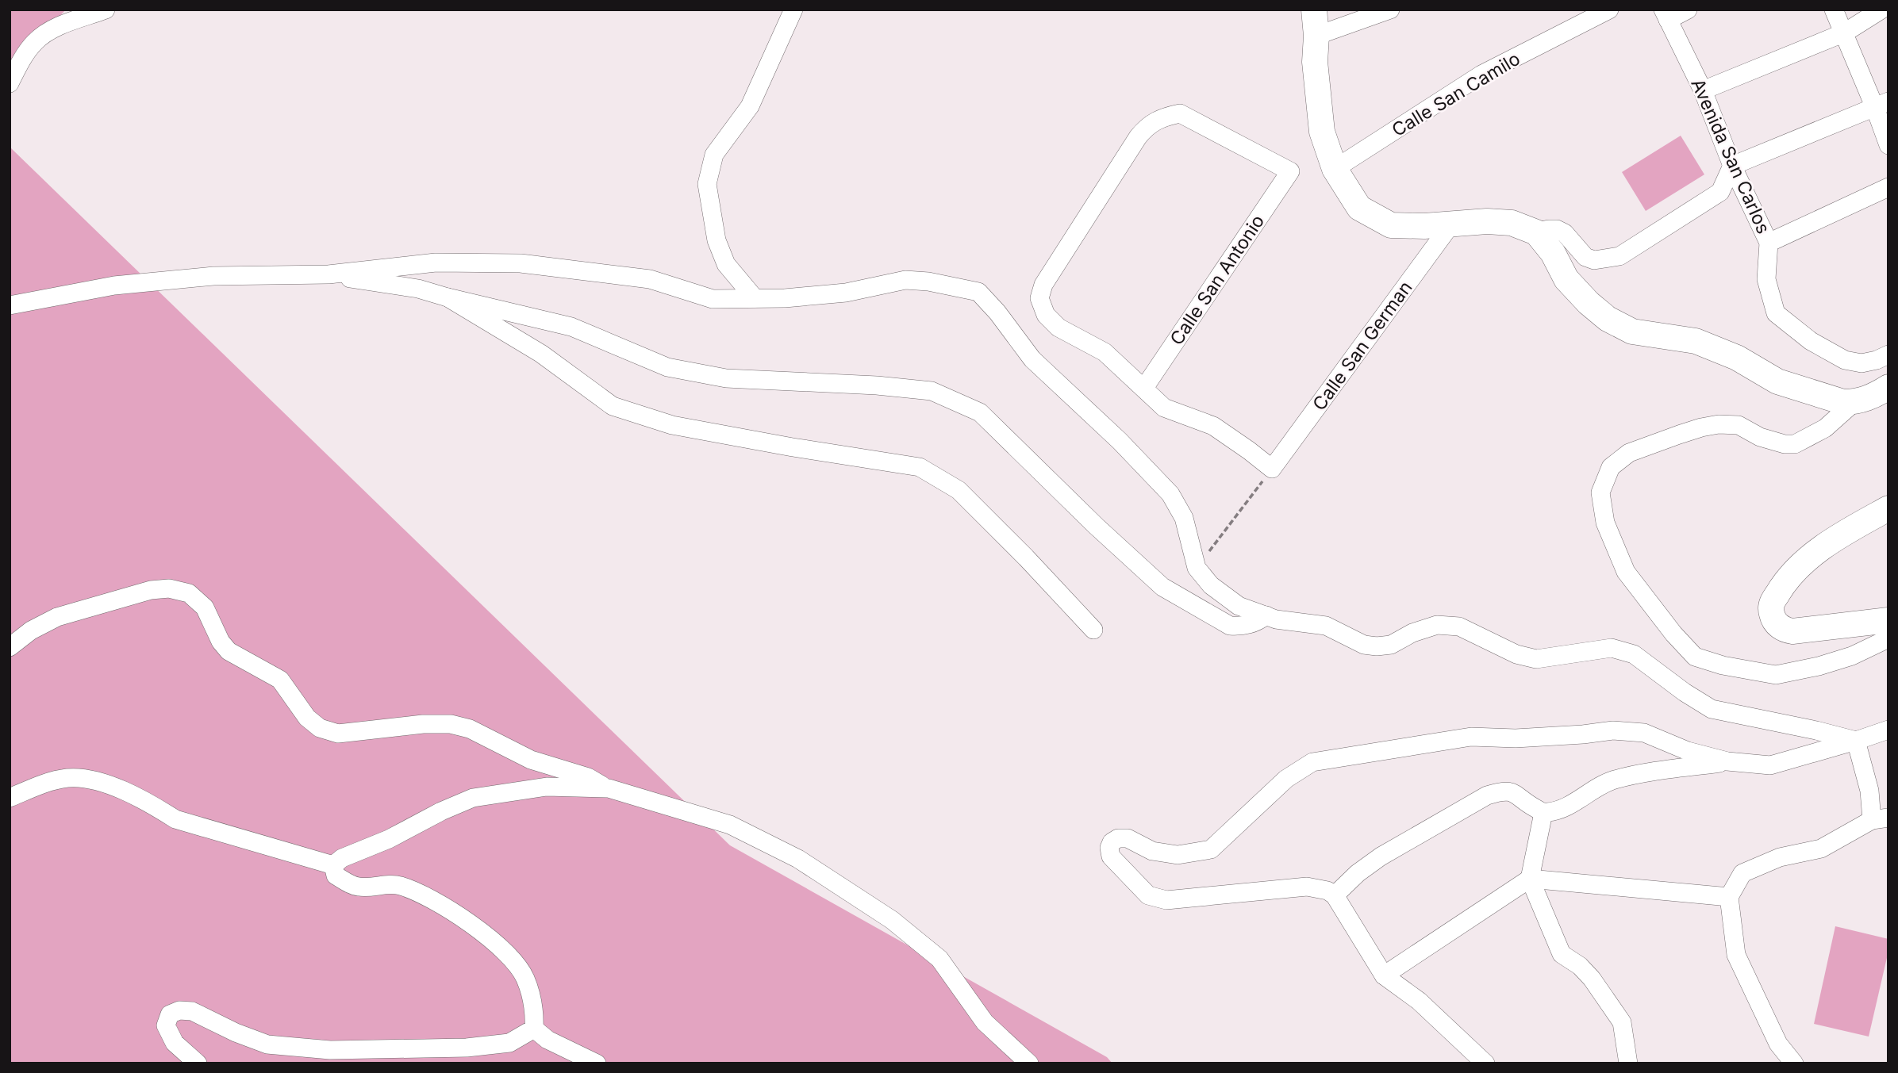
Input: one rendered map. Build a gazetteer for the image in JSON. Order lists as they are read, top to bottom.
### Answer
{
  "streets": {
    "street": [
      "Calle San Camilo",
      "Avenida San Carlos",
      "Calle San Antonio",
      "Calle San German"
    ]
  }
}
